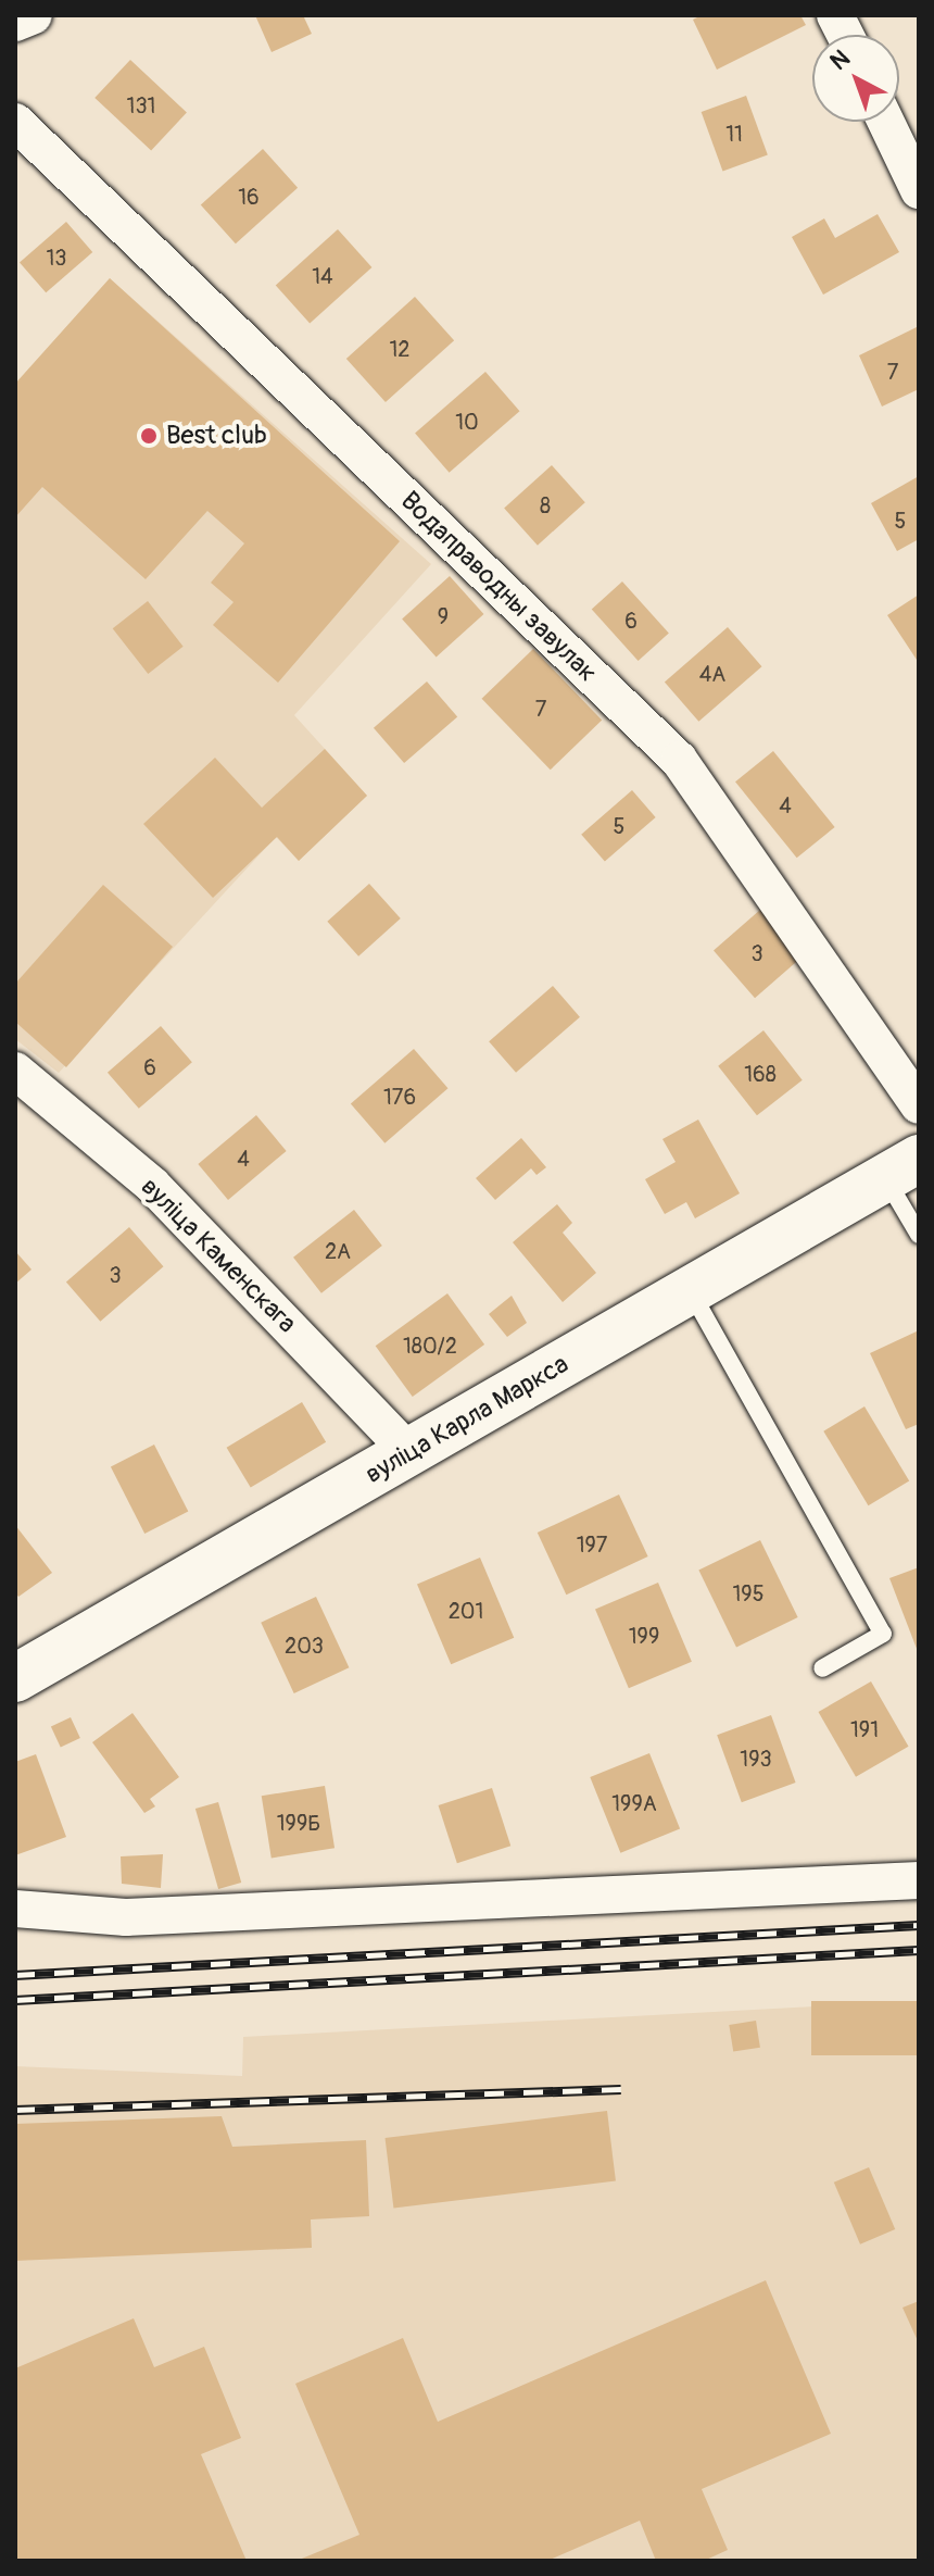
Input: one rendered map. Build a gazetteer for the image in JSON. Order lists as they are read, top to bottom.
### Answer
{
  "streets": {
    "main road": ["вуліца Карла Маркса"],
    "street": ["Водаправодны завулак", "вуліца Каменскага"]
  },
  "crossings": [
    ["вуліца Каменскага", "вуліца Карла Маркса"]
  ],
  "places": ["Best club"],
  "house_numbers": [
    "131",
    "11",
    "16",
    "13",
    "14",
    "12",
    "7",
    "10",
    "8",
    "5",
    "9",
    "6",
    "4А",
    "7",
    "4",
    "5",
    "3",
    "6",
    "168",
    "176",
    "4",
    "2А",
    "3",
    "180/2",
    "197",
    "195",
    "201",
    "199",
    "203",
    "191",
    "193",
    "199А",
    "199Б"
  ],
  "north": "top left"
}
